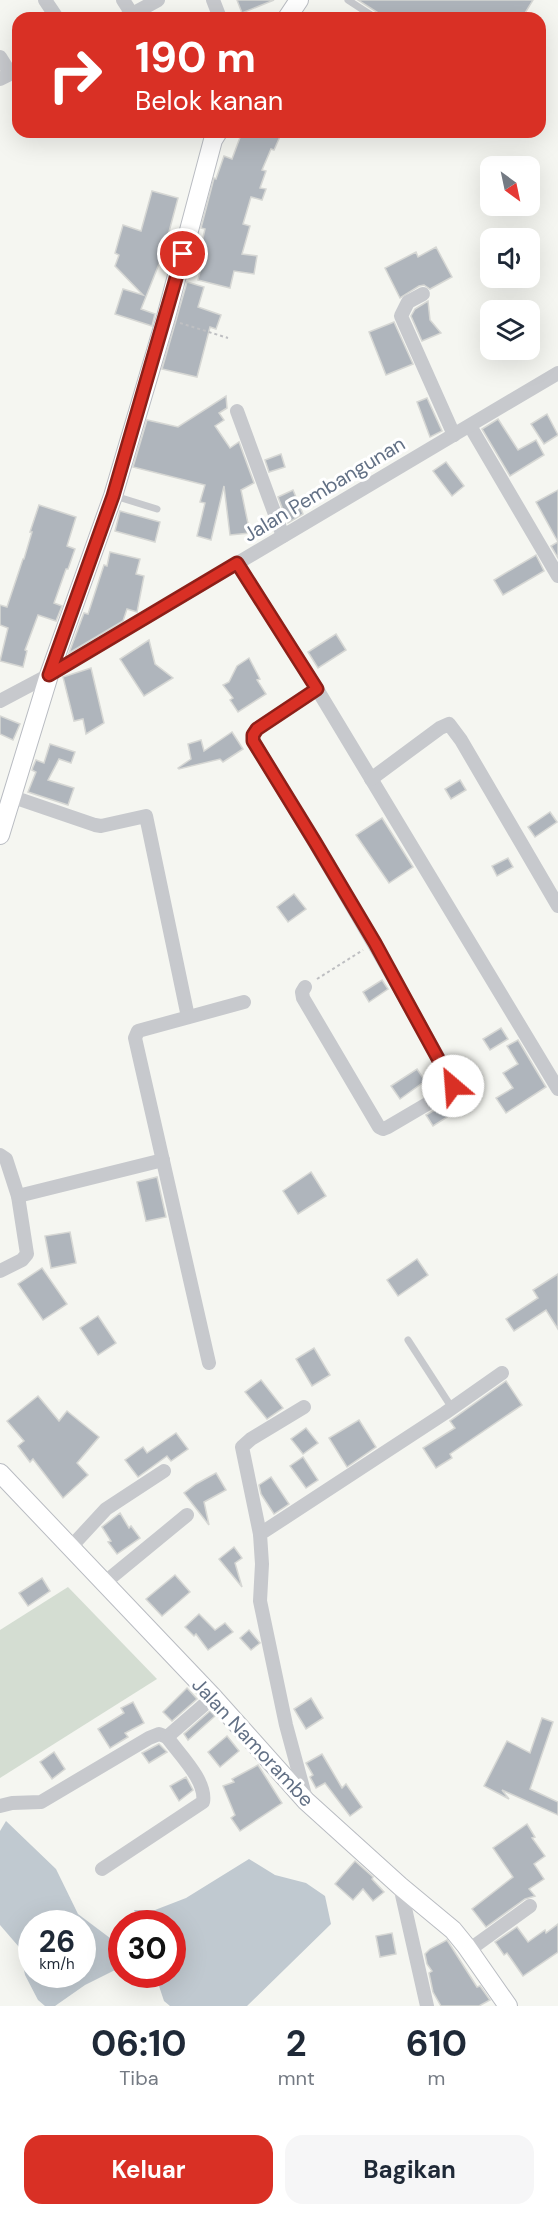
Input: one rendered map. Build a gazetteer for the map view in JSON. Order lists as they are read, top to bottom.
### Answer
{
  "streets": {
    "main road": ["Jalan Namorambe"],
    "street": ["Jalan Pembangunan"]
  },
  "north": "bottom right",
  "page": {
    "turn": ["190 m", "Belok kanan"],
    "speed": "26 km/h",
    "limit": "30",
    "eta": [
      "06:10",
      "Tiba",
      "2",
      "mnt",
      "610",
      "m"
    ],
    "buttons": ["Keluar", "Bagikan"]
  }
}
